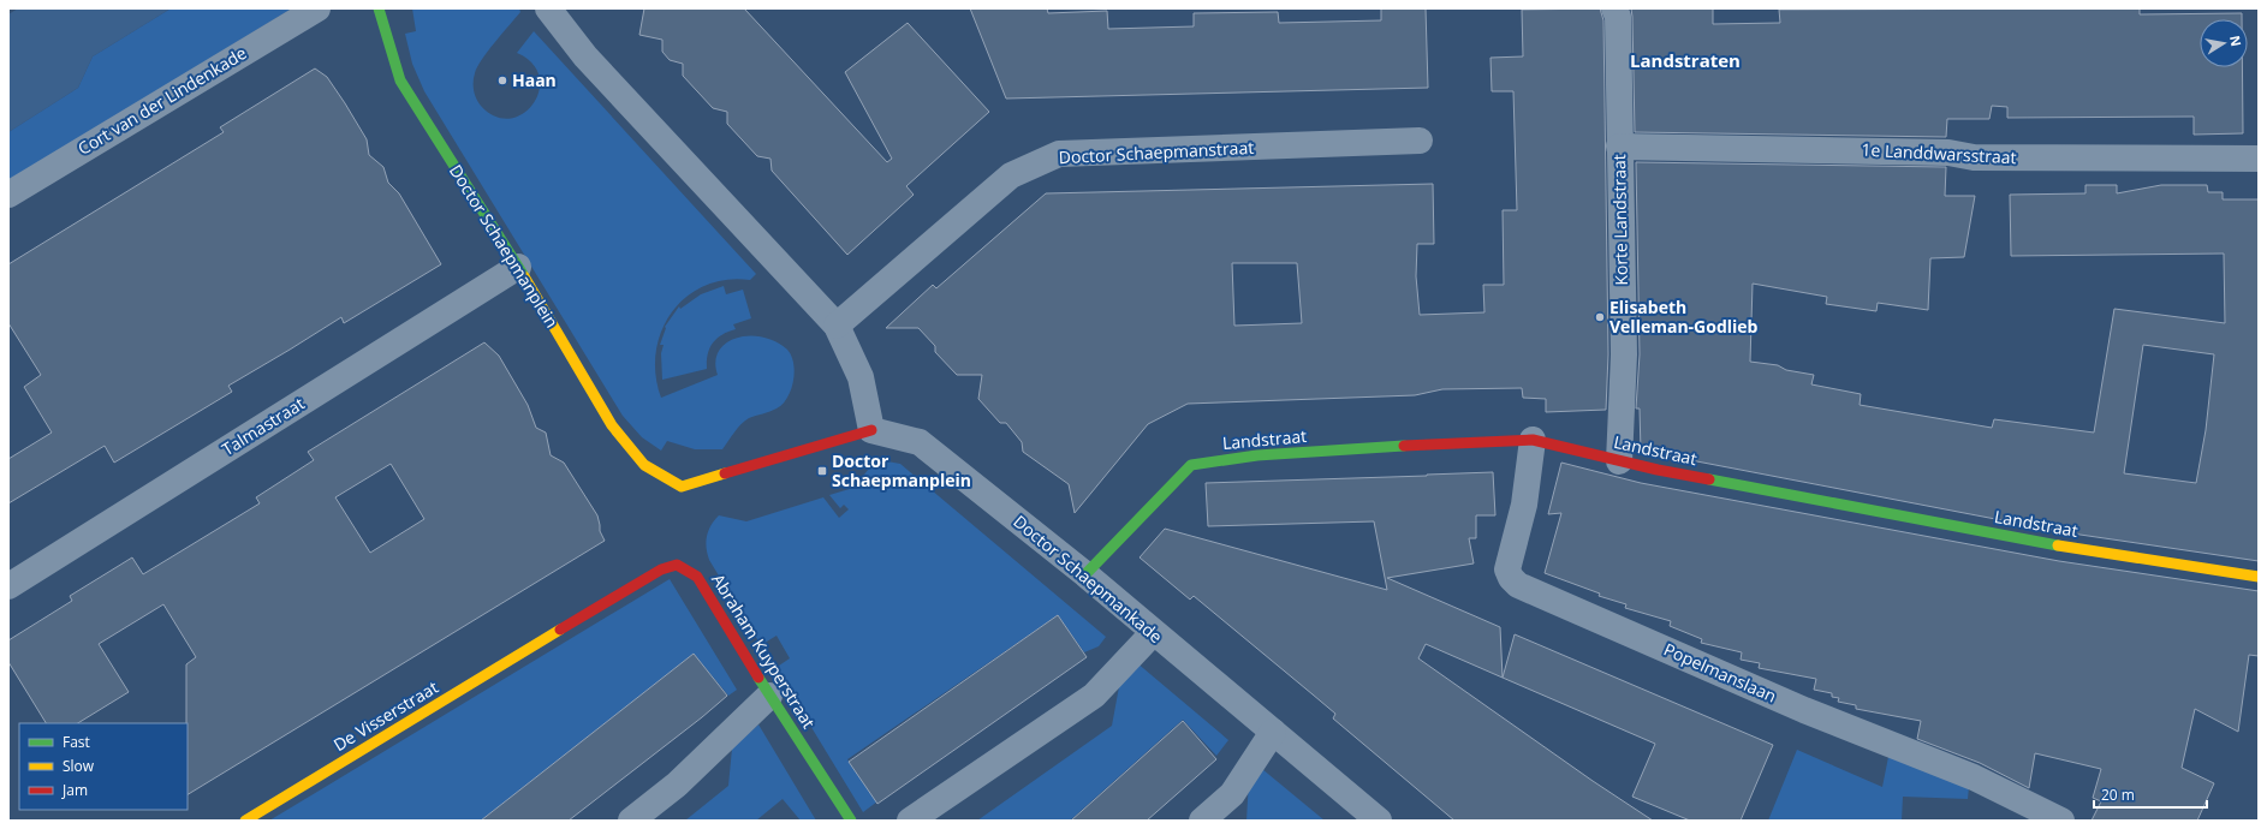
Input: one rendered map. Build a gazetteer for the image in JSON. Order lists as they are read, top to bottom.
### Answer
{
  "streets": {
    "street": [
      "Cort van der Lindenkade",
      "Doctor Schaepmanstraat",
      "1e Landdwarsstraat",
      "Korte Landstraat",
      "Doctor Schaepmanplein",
      "Talmastraat",
      "Landstraat",
      "Doctor Schaepmankade",
      "Abraham Kuyperstraat",
      "Popelmanslaan",
      "De Visserstraat"
    ]
  },
  "crossings": [
    ["1e Landdwarsstraat", "Korte Landstraat"],
    ["Korte Landstraat", "Landstraat"],
    ["Doctor Schaepmanplein", "Talmastraat"],
    ["Doctor Schaepmanplein", "Doctor Schaepmankade"],
    ["Landstraat", "Doctor Schaepmankade"],
    ["Landstraat", "Popelmanslaan"],
    ["Abraham Kuyperstraat", "De Visserstraat"]
  ],
  "districts": ["Landstraten"],
  "places": {
    "other": ["Haan", "Elisabeth Velleman-Godlieb"],
    "transit": ["Doctor Schaepmanplein"]
  },
  "legend": ["Fast", "Slow", "Jam"],
  "scale_bar": "20 m",
  "north": "right"
}
